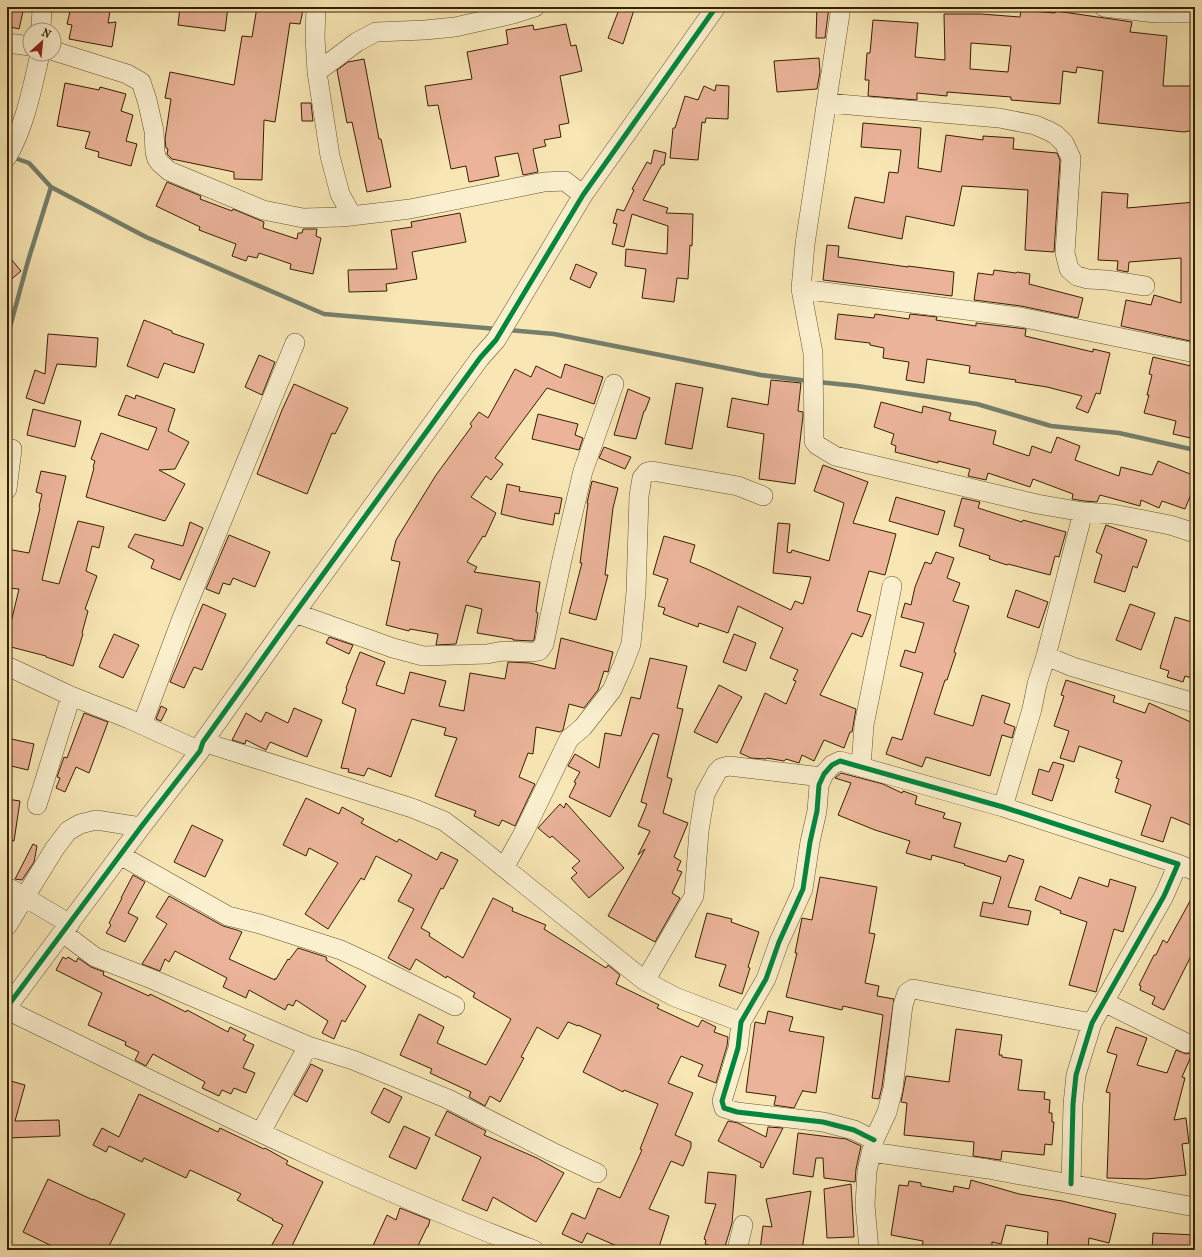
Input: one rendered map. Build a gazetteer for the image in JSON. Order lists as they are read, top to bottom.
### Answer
{
  "north": "top right"
}
